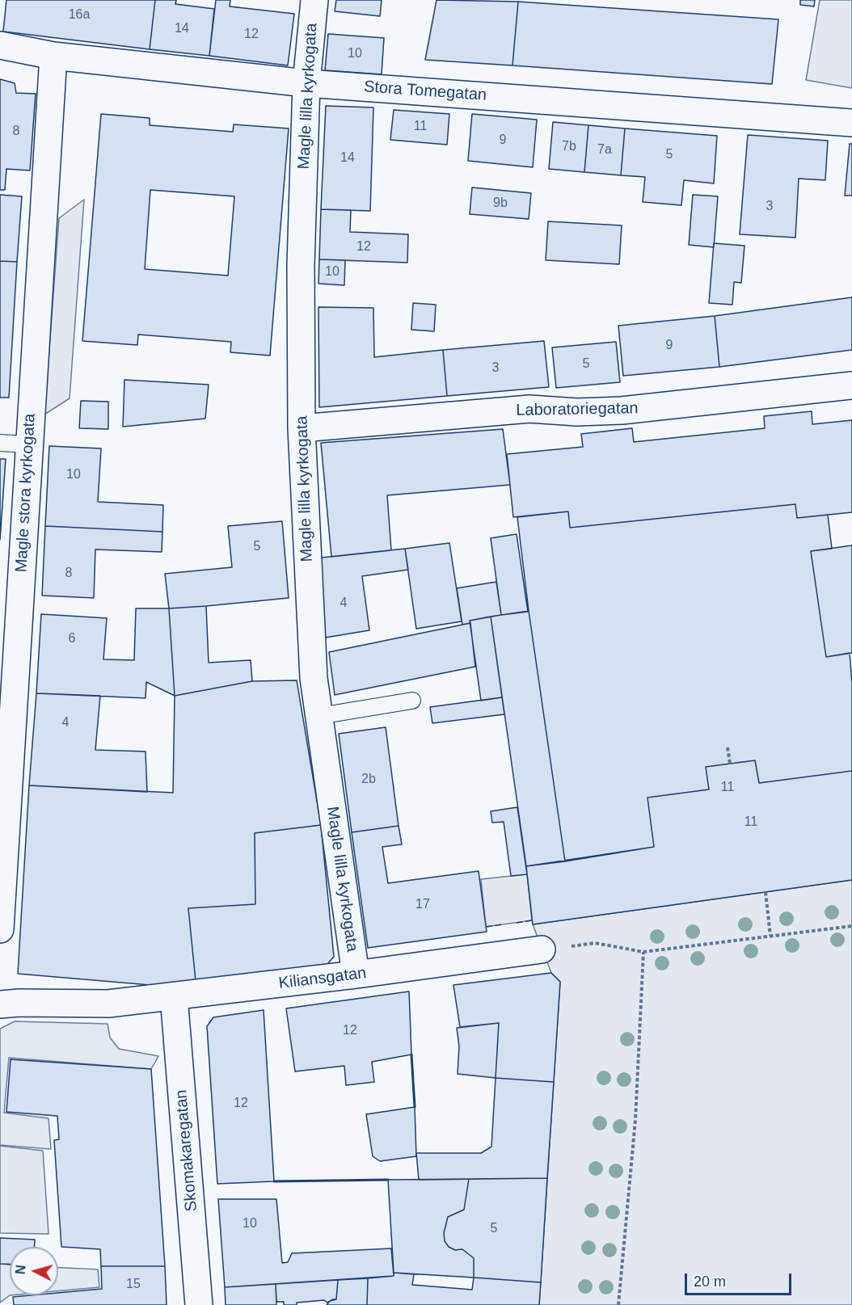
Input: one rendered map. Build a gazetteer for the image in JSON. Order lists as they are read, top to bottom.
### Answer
{
  "streets": {
    "street": [
      "Stora Tomegatan",
      "Magle lilla kyrkogata",
      "Laboratoriegatan",
      "Magle stora kyrkogata",
      "Kiliansgatan",
      "Skomakaregatan"
    ]
  },
  "crossings": [
    ["Stora Tomegatan", "Magle lilla kyrkogata"],
    ["Stora Tomegatan", "Magle stora kyrkogata"],
    ["Magle lilla kyrkogata", "Laboratoriegatan"],
    ["Magle lilla kyrkogata", "Kiliansgatan"],
    ["Kiliansgatan", "Skomakaregatan"]
  ],
  "house_numbers": [
    "16a",
    "14",
    "12",
    "10",
    "11",
    "8",
    "9",
    "7b",
    "7a",
    "5",
    "14",
    "9b",
    "3",
    "12",
    "10",
    "9",
    "5",
    "3",
    "10",
    "5",
    "8",
    "4",
    "6",
    "4",
    "2b",
    "11",
    "11",
    "17",
    "12",
    "12",
    "10",
    "5",
    "15"
  ],
  "scale_bar": "20 m",
  "north": "left"
}
